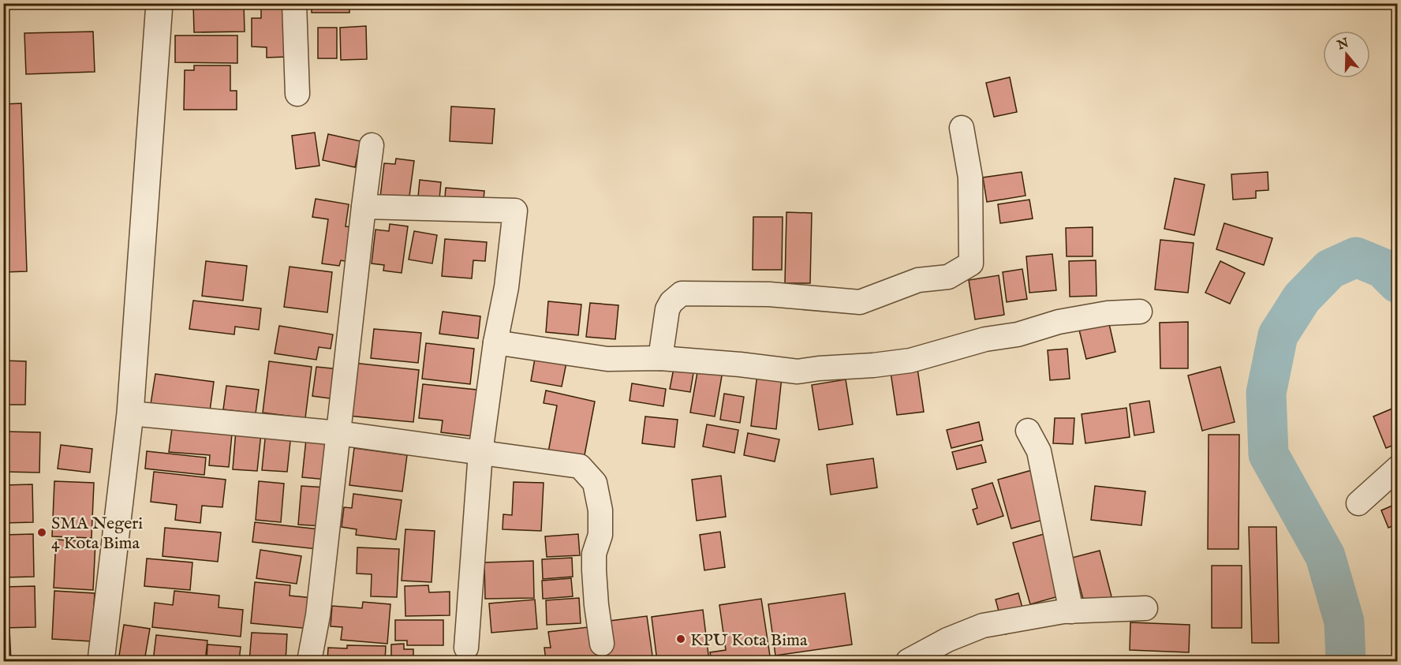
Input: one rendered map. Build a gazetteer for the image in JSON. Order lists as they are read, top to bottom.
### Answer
{
  "places": ["SMA Negeri 4 Kota Bima", "KPU Kota Bima"],
  "north": "top"
}
